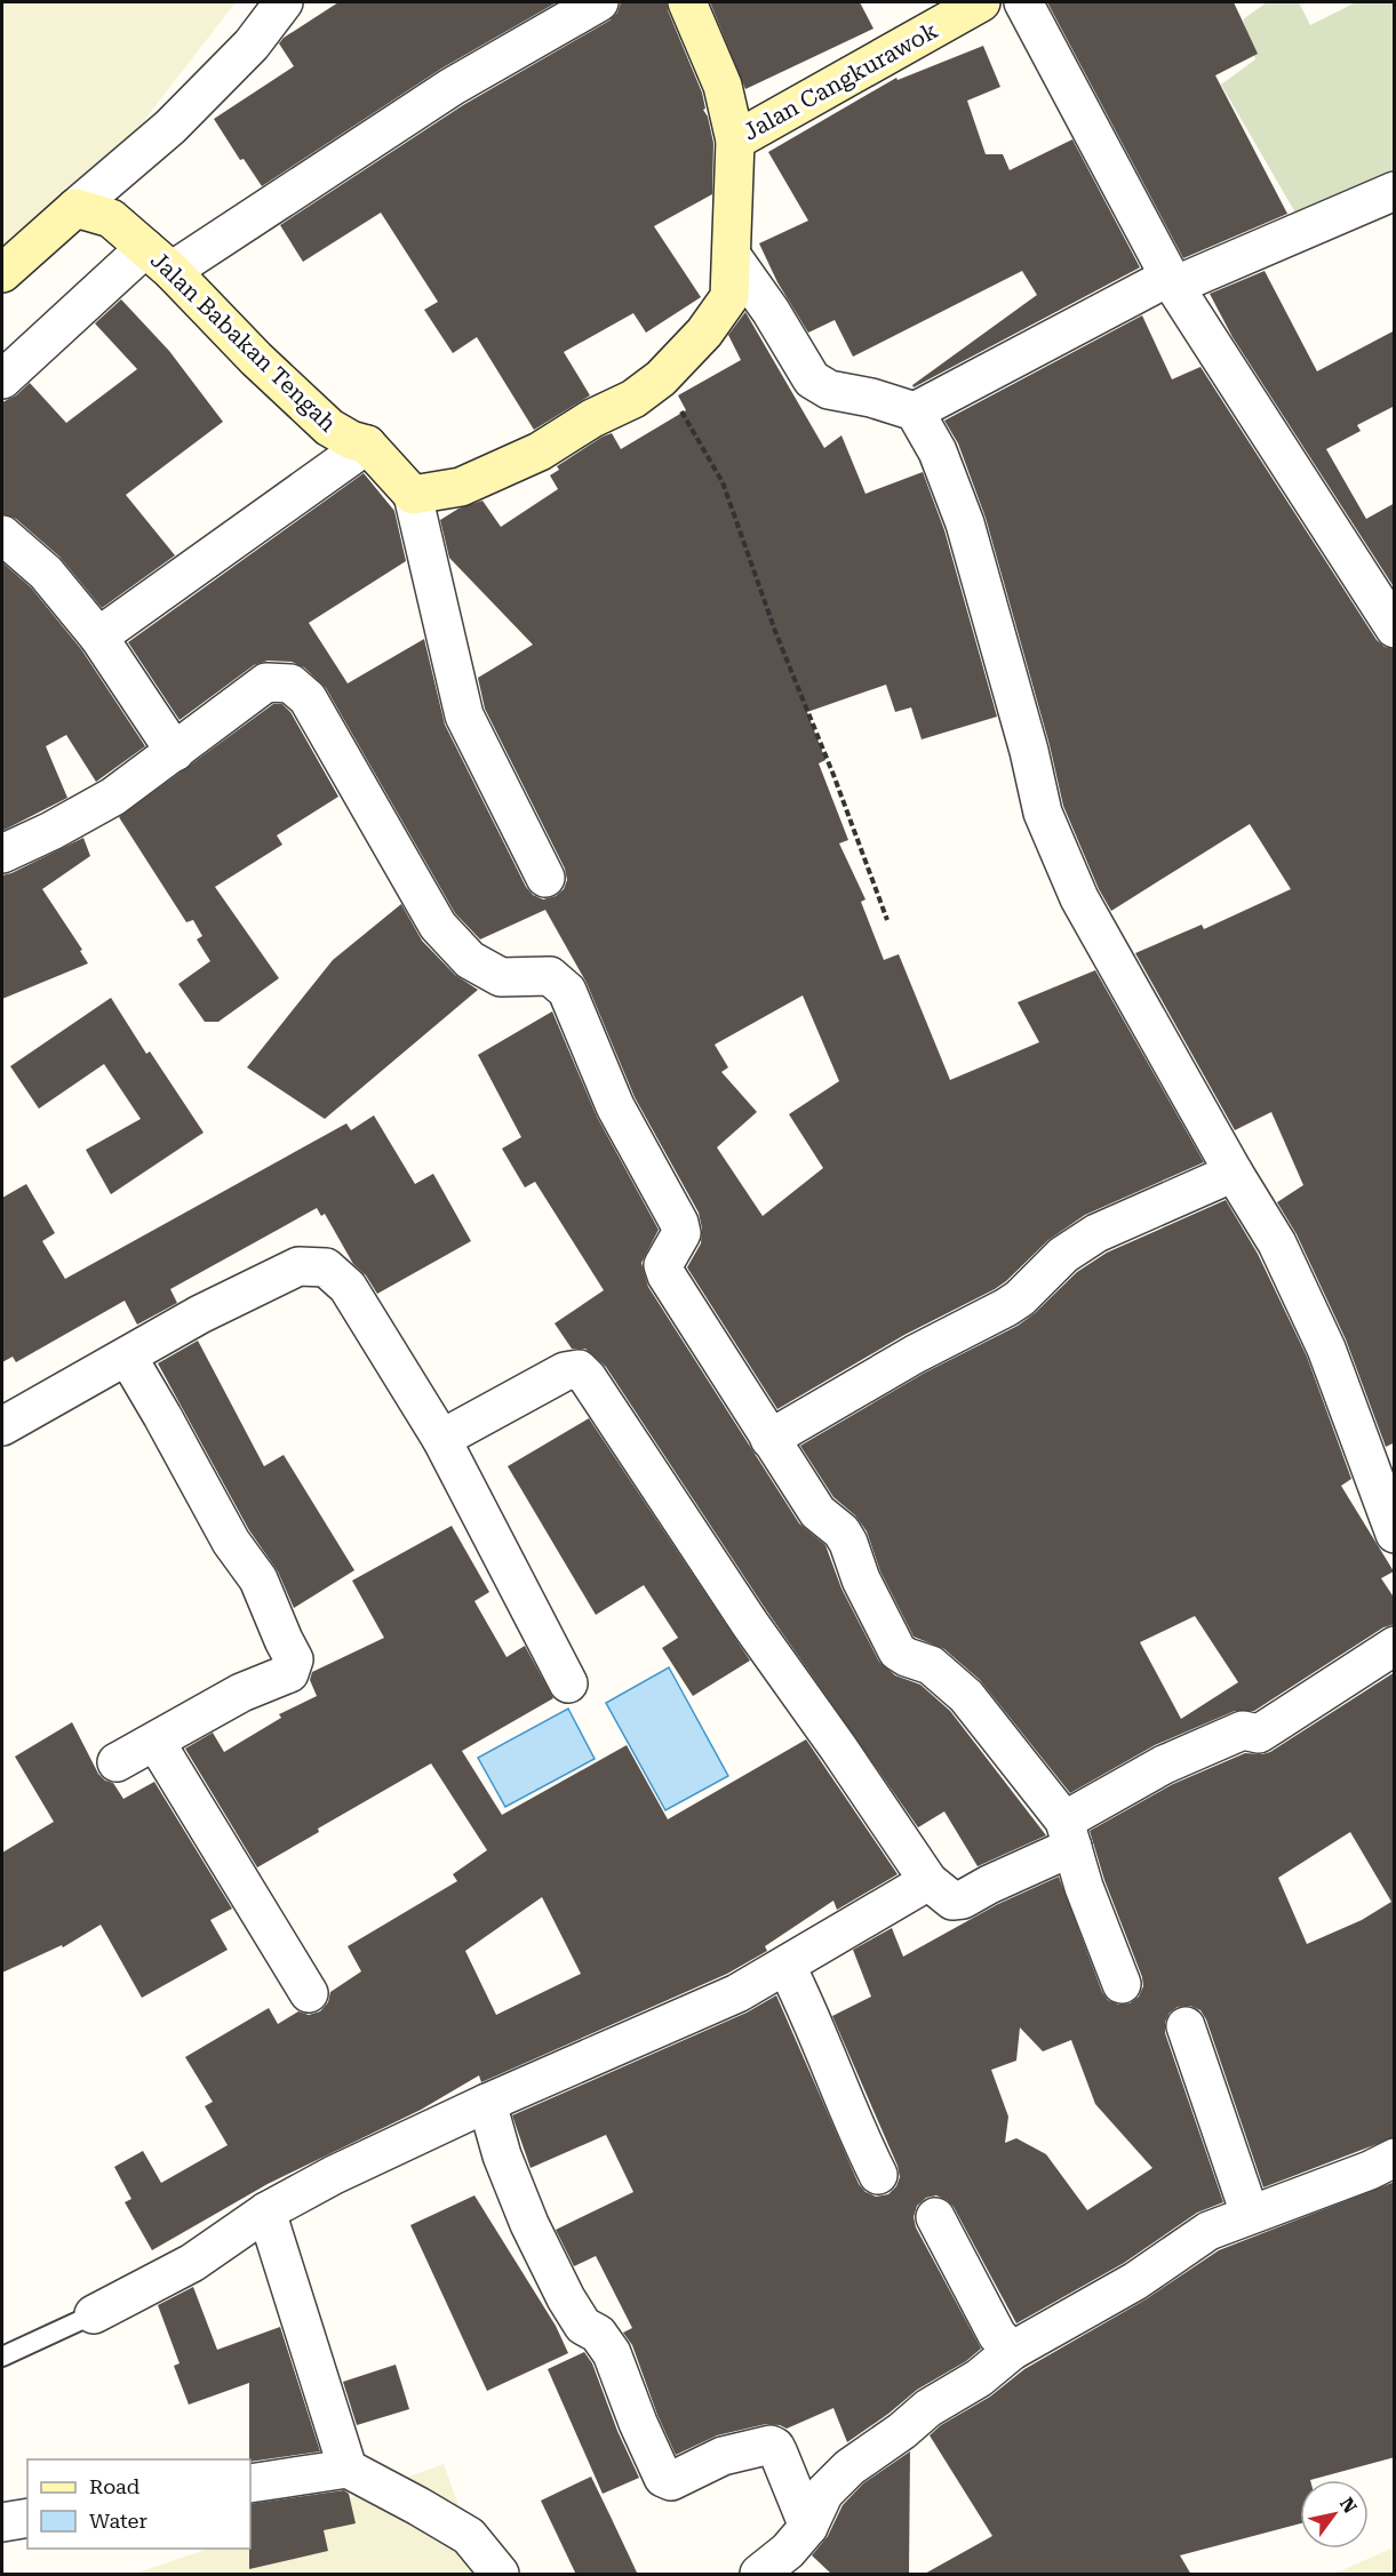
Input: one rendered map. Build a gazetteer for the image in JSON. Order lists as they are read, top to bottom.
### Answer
{
  "streets": {
    "street": ["Jalan Cangkurawok", "Jalan Babakan Tengah"]
  },
  "legend": ["Road", "Water"],
  "north": "top right"
}
